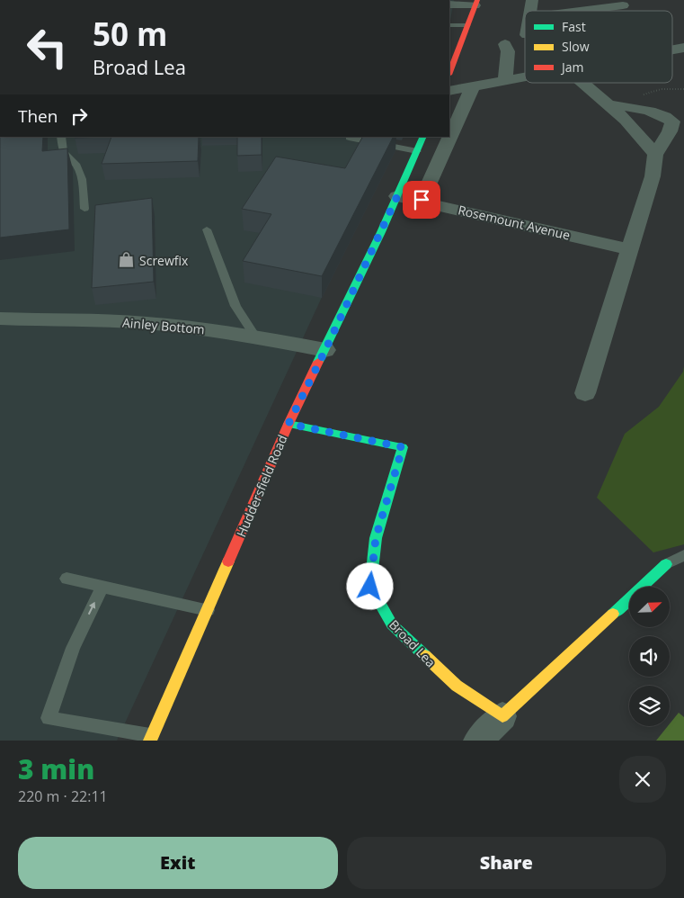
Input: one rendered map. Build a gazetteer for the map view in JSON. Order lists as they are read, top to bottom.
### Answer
{
  "streets": {
    "street": [
      "Rosemount Avenue",
      "Ainley Bottom",
      "Huddersfield Road",
      "Broad Lea"
    ]
  },
  "crossings": [
    ["Rosemount Avenue", "Huddersfield Road"],
    ["Ainley Bottom", "Huddersfield Road"],
    ["Huddersfield Road", "Broad Lea"]
  ],
  "places": {
    "shop": ["Screwfix"]
  },
  "legend": ["Fast", "Slow", "Jam"],
  "north": "top right",
  "page": {
    "turn": ["50 m", "Broad Lea"],
    "then": "Then",
    "heading": ["3 min", "220 m · 22:11"],
    "buttons": ["Exit", "Share"]
  }
}
